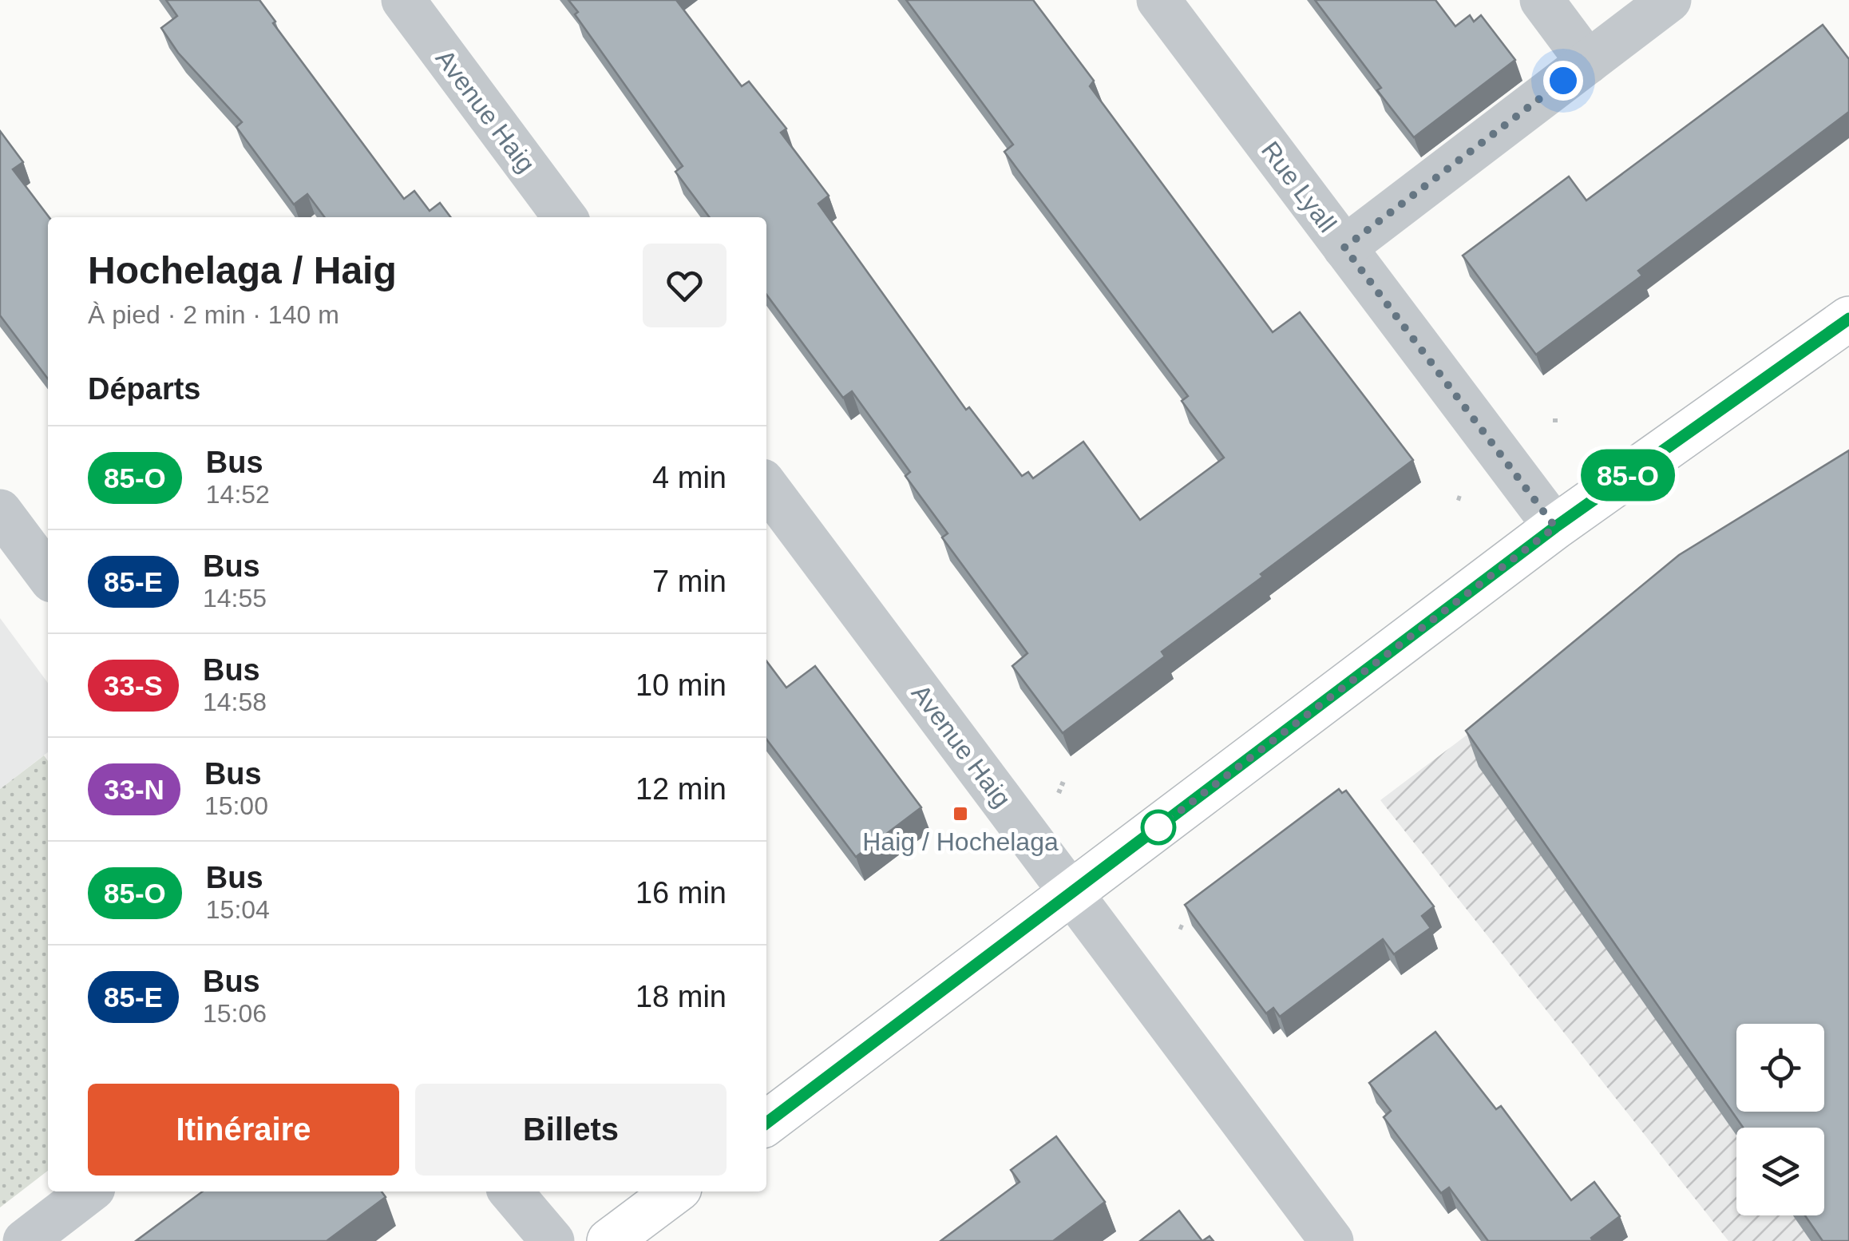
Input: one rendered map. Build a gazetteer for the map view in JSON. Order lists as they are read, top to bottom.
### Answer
{
  "streets": {
    "street": ["Avenue Haig", "Rue Lyall"]
  },
  "places": {
    "transit": ["Haig / Hochelaga"]
  },
  "lines": ["bus line 85-O"],
  "page": {
    "on_map": "85-O",
    "heading": [
      ["Hochelaga / Haig", "À pied · 2 min · 140 m"],
      "Départs"
    ],
    "list": [
      {
        "mark": "85-O",
        "name": "Bus",
        "note": "14:52",
        "value": "4 min"
      },
      {
        "mark": "85-E",
        "name": "Bus",
        "note": "14:55",
        "value": "7 min"
      },
      {
        "mark": "33-S",
        "name": "Bus",
        "note": "14:58",
        "value": "10 min"
      },
      {
        "mark": "33-N",
        "name": "Bus",
        "note": "15:00",
        "value": "12 min"
      },
      {
        "mark": "85-O",
        "name": "Bus",
        "note": "15:04",
        "value": "16 min"
      },
      {
        "mark": "85-E",
        "name": "Bus",
        "note": "15:06",
        "value": "18 min"
      }
    ],
    "buttons": ["Itinéraire", "Billets"]
  }
}
